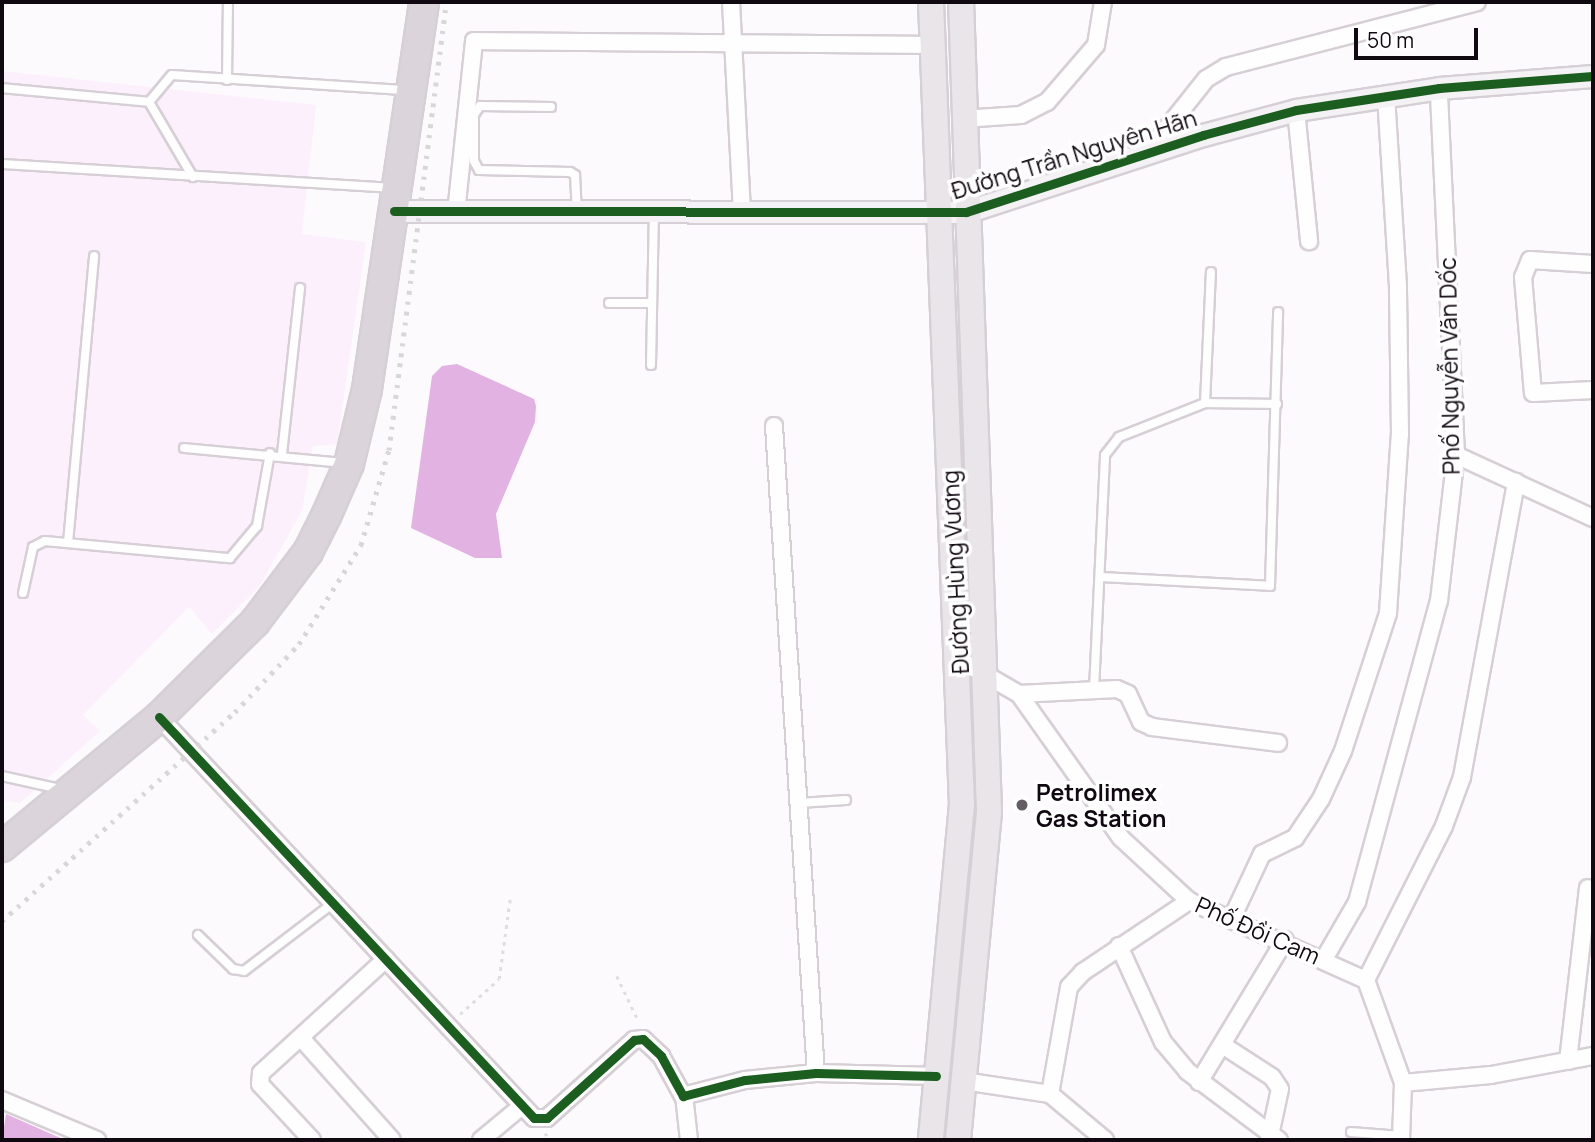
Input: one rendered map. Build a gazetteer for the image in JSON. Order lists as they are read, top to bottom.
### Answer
{
  "streets": {
    "main road": ["Đường Hùng Vương"],
    "street": ["Đường Trần Nguyên Hãn", "Phố Nguyễn Văn Dốc", "Phố Đồi Cam"]
  },
  "crossings": [
    ["Đường Trần Nguyên Hãn", "Phố Nguyễn Văn Dốc"],
    ["Đường Trần Nguyên Hãn", "Đường Hùng Vương"],
    ["Phố Nguyễn Văn Dốc", "Phố Đồi Cam"],
    ["Đường Hùng Vương", "Phố Đồi Cam"]
  ],
  "places": ["Petrolimex Gas Station"],
  "scale_bar": "50 m"
}
